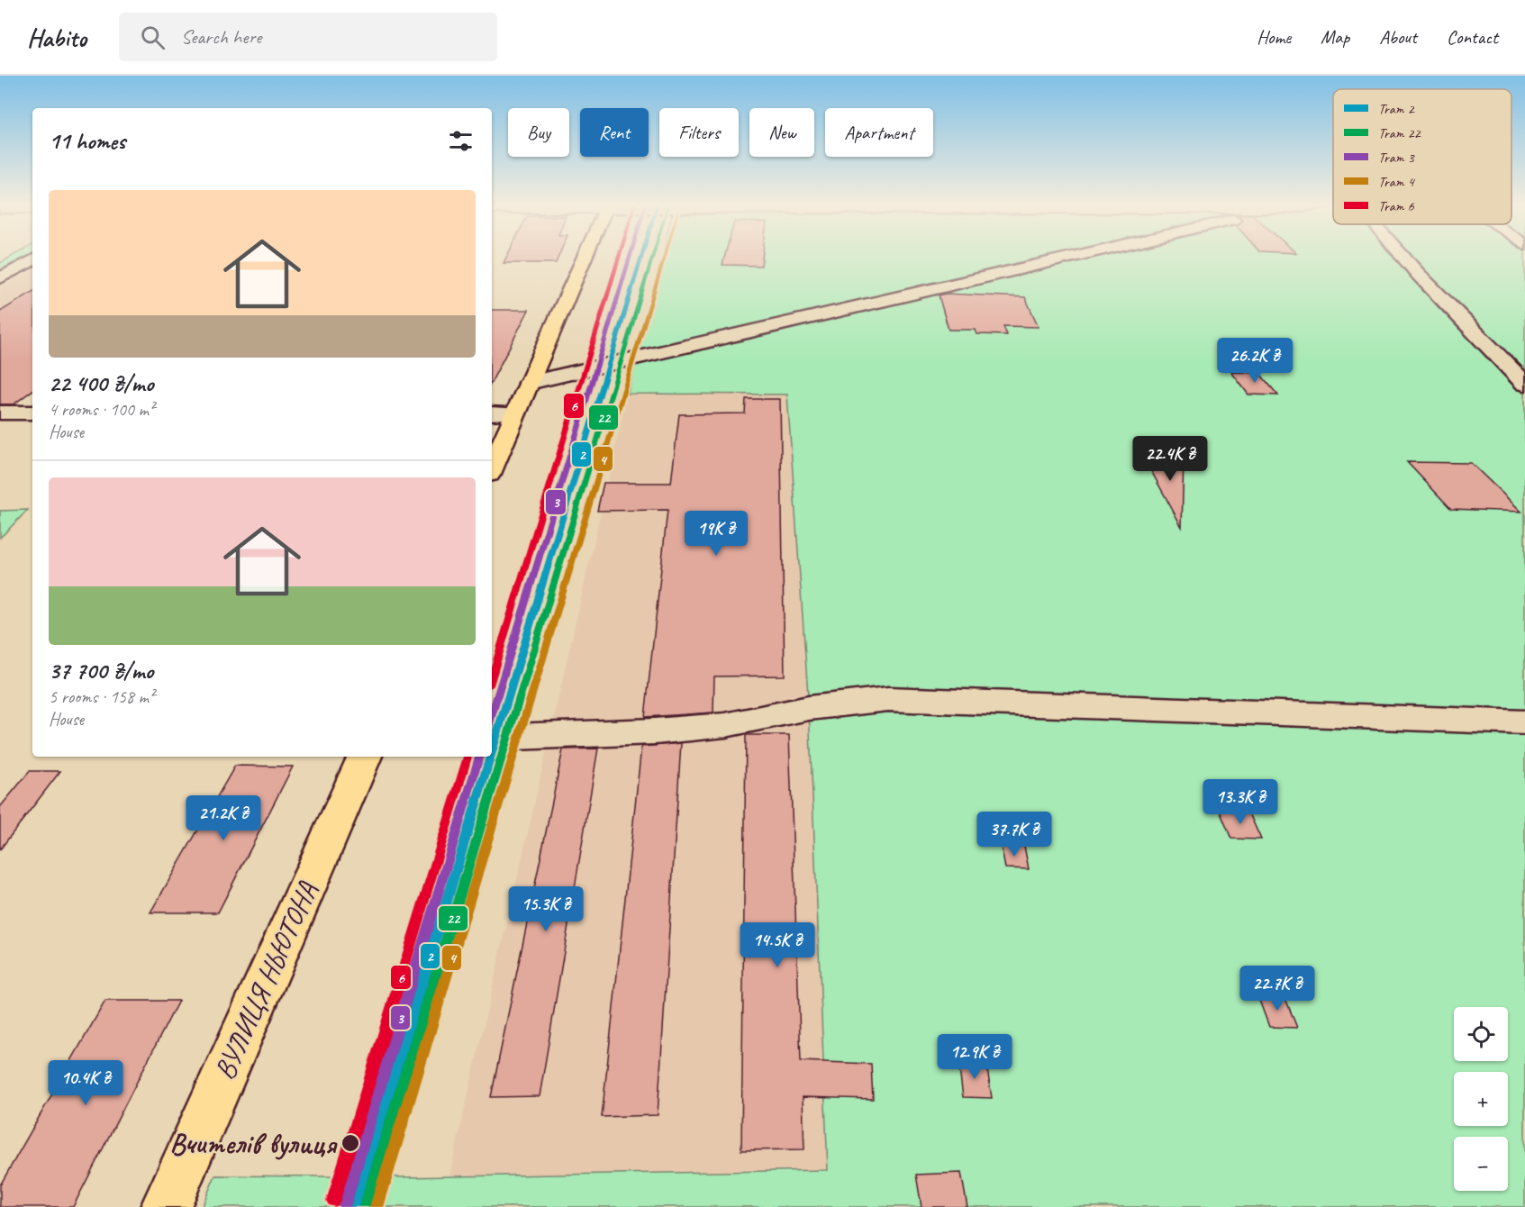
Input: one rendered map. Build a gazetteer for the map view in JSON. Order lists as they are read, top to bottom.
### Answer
{
  "streets": {
    "main road": ["ВУЛИЦЯ НЬЮТОНА"]
  },
  "places": ["Вчителів вулиця"],
  "lines": [
    "tram line 2",
    "tram line 22",
    "tram line 3",
    "tram line 4",
    "tram line 6"
  ],
  "legend": [
    "Tram 2",
    "Tram 22",
    "Tram 3",
    "Tram 4",
    "Tram 6"
  ],
  "page": {
    "header": "Habito",
    "search": "Search here",
    "nav": [
      "Home",
      "Map",
      "About",
      "Contact"
    ],
    "chip": [
      "Buy",
      "Rent",
      "Filters",
      "New",
      "Apartment"
    ],
    "heading": "11 homes",
    "list": [
      {
        "name": "22 400 ₴/mo",
        "note": "4 rooms · 100 m² · House"
      },
      {
        "name": "37 700 ₴/mo",
        "note": "5 rooms · 158 m² · House"
      }
    ],
    "price": [
      "26.2K ₴",
      "22.4K ₴",
      "19K ₴",
      "13.3K ₴",
      "21.2K ₴",
      "37.7K ₴",
      "15.3K ₴",
      "14.5K ₴",
      "22.7K ₴",
      "12.9K ₴",
      "10.4K ₴"
    ],
    "map_buttons": ["+", "−"]
  }
}
